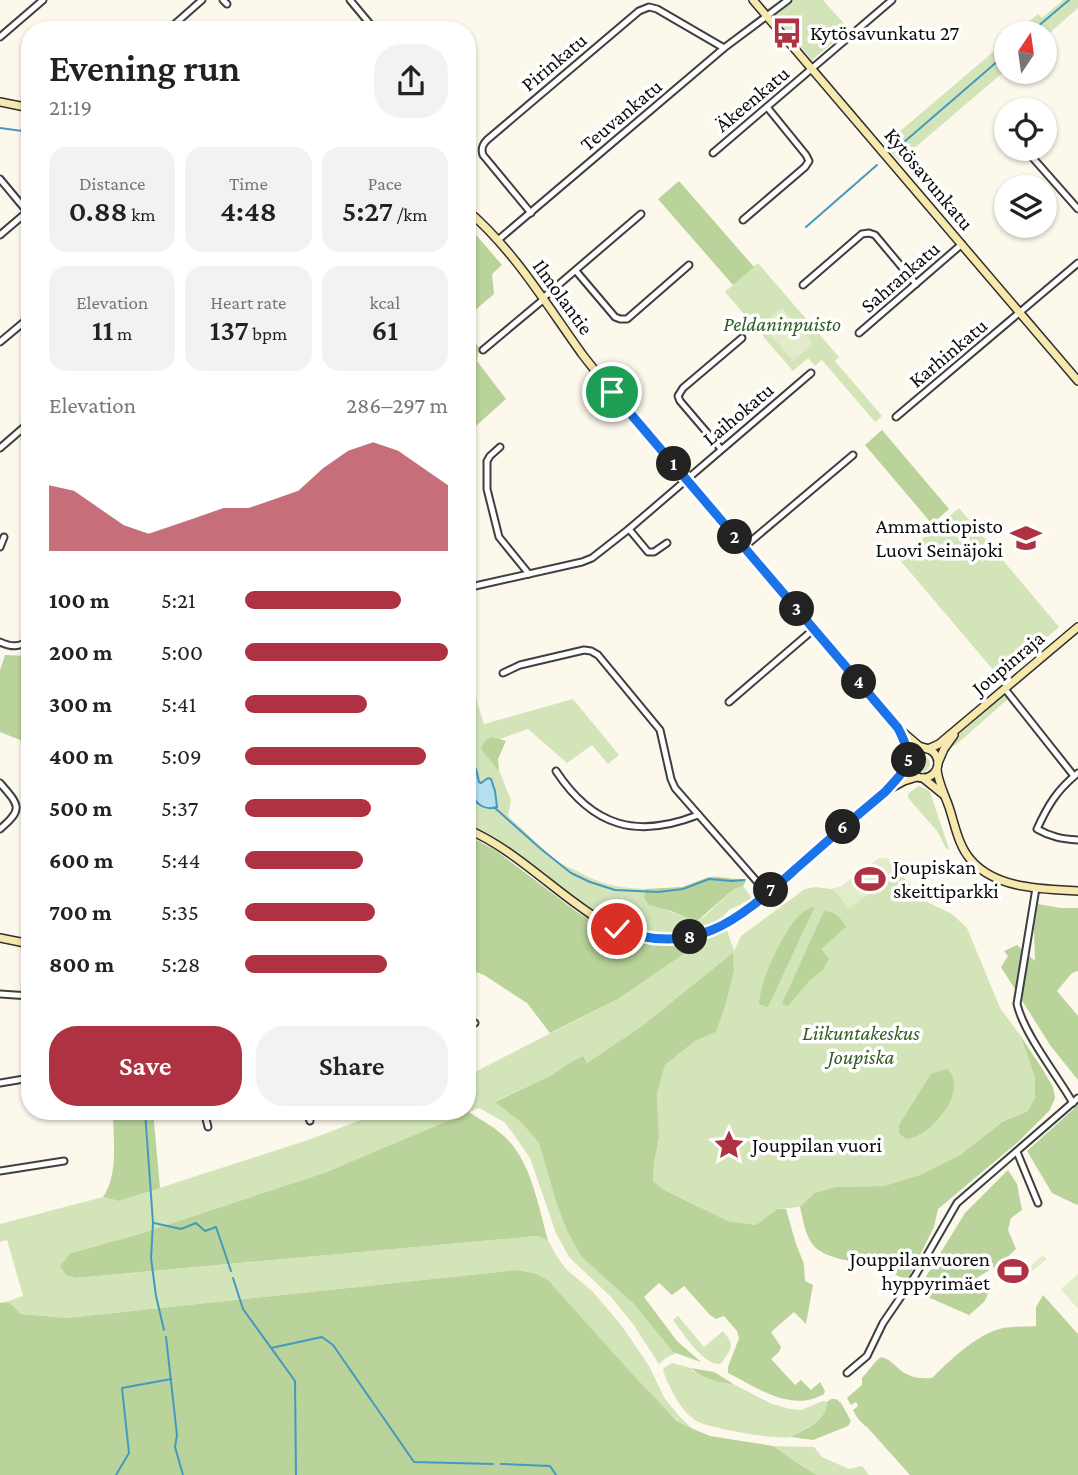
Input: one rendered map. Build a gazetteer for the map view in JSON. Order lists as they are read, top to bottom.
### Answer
{
  "streets": {
    "street": [
      "Pirinkatu",
      "Äkeenkatu",
      "Teuvankatu",
      "Kytösavunkatu",
      "Sahrankatu",
      "Ilmolantie",
      "Karhinkatu",
      "Laihokatu",
      "Joupinraja"
    ]
  },
  "crossings": [
    ["Pirinkatu", "Teuvankatu"],
    ["Äkeenkatu", "Kytösavunkatu"],
    ["Teuvankatu", "Kytösavunkatu"],
    ["Teuvankatu", "Ilmolantie"],
    ["Kytösavunkatu", "Sahrankatu"],
    ["Kytösavunkatu", "Karhinkatu"],
    ["Ilmolantie", "Laihokatu"],
    ["Ilmolantie", "Joupinraja"]
  ],
  "parks": ["Peldaninpuisto", "Liikuntakeskus Joupiska"],
  "places": {
    "bus stop": ["Kytösavunkatu 27"],
    "school or university": ["Ammattiopisto Luovi Seinäjoki"],
    "sports": ["Joupiskan skeittiparkki", "Jouppilanvuoren hyppyrimäet"],
    "place": ["Jouppilan vuori"]
  },
  "north": "top",
  "page": {
    "heading": ["Evening run", "21:19"],
    "stats": [
      ["Distance", "0.88 km"],
      ["Time", "4:48"],
      ["Pace", "5:27 /km"],
      ["Elevation", "11 m"],
      ["Heart rate", "137 bpm"],
      ["kcal", "61"]
    ],
    "chart": ["Elevation", "286–297 m"],
    "pins": [
      "1",
      "2",
      "3",
      "4",
      "5",
      "6",
      "7",
      "8"
    ],
    "list": [
      {
        "name": "100 m",
        "note": "5:21"
      },
      {
        "name": "200 m",
        "note": "5:00"
      },
      {
        "name": "300 m",
        "note": "5:41"
      },
      {
        "name": "400 m",
        "note": "5:09"
      },
      {
        "name": "500 m",
        "note": "5:37"
      },
      {
        "name": "600 m",
        "note": "5:44"
      },
      {
        "name": "700 m",
        "note": "5:35"
      },
      {
        "name": "800 m",
        "note": "5:28"
      }
    ],
    "buttons": ["Save", "Share"]
  }
}
